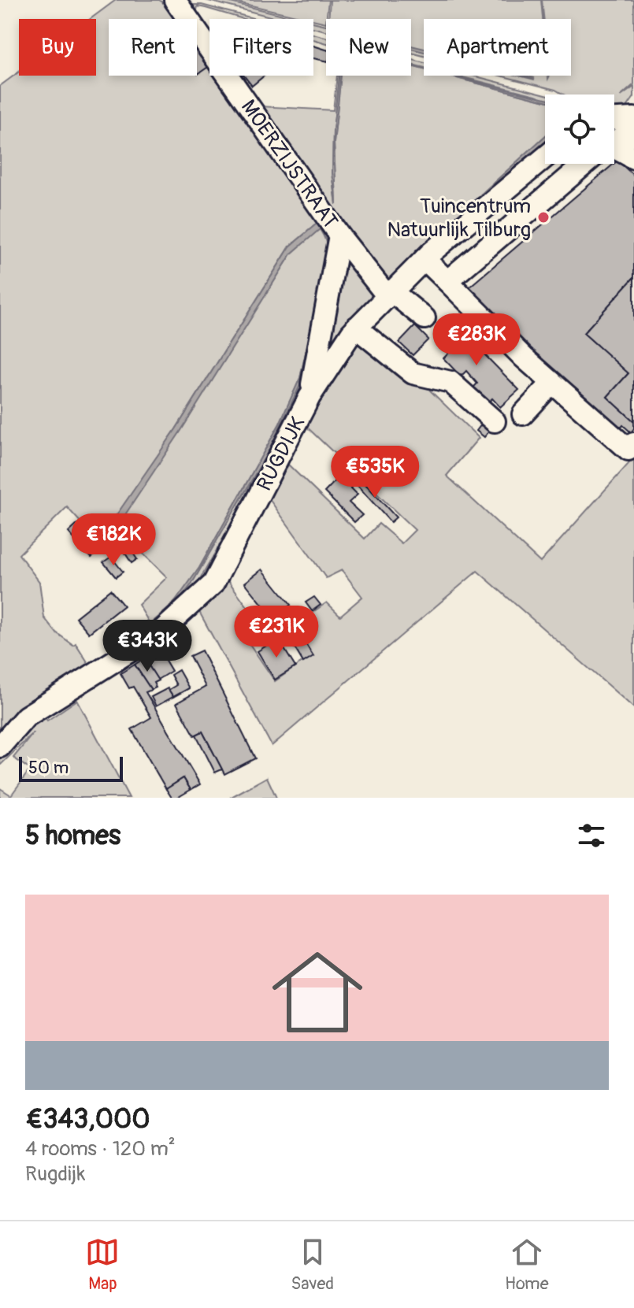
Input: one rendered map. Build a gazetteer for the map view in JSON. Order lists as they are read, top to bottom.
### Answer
{
  "streets": {
    "street": ["MOERZIJSTRAAT", "RUGDIJK"]
  },
  "crossings": [
    ["MOERZIJSTRAAT", "RUGDIJK"]
  ],
  "places": ["Tuincentrum Natuurlijk Tilburg"],
  "scale_bar": "50 m",
  "page": {
    "chip": [
      "Buy",
      "Rent",
      "Filters",
      "New",
      "Apartment"
    ],
    "price": [
      "€283K",
      "€535K",
      "€182K",
      "€231K",
      "€343K"
    ],
    "scale": "50 m",
    "heading": "5 homes",
    "list": [
      {
        "name": "€343,000",
        "note": "4 rooms · 120 m² · Rugdijk"
      }
    ],
    "tabs": ["Map", "Saved", "Home"]
  }
}
